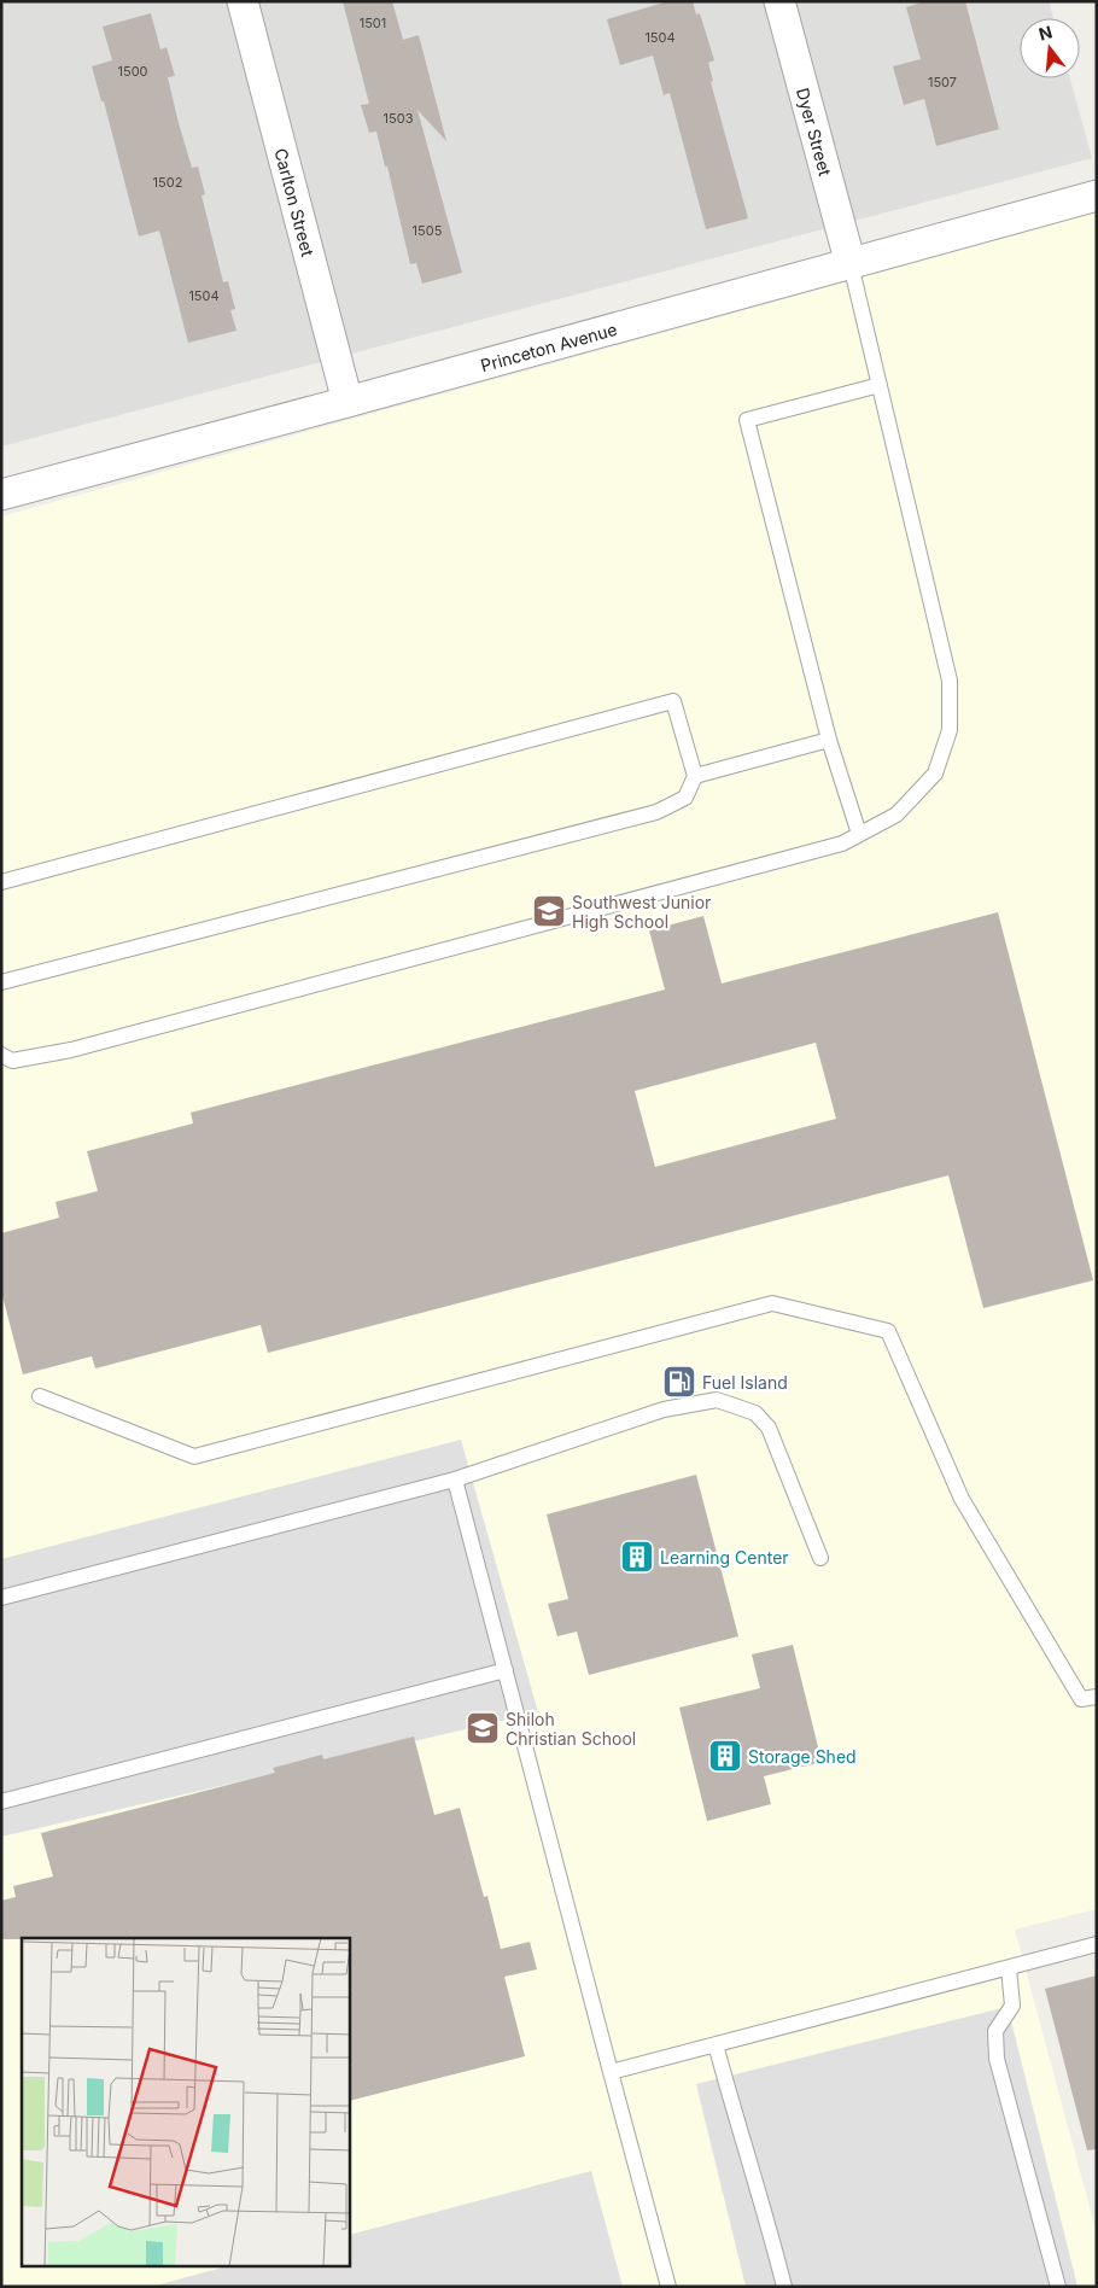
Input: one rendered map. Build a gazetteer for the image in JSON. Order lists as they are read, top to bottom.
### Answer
{
  "streets": {
    "street": ["Dyer Street", "Carlton Street", "Princeton Avenue"]
  },
  "crossings": [
    ["Dyer Street", "Princeton Avenue"],
    ["Carlton Street", "Princeton Avenue"]
  ],
  "places": {
    "school or university": ["Southwest Junior High School", "Shiloh Christian School"],
    "fuel station": ["Fuel Island"],
    "building": ["Learning Center", "Storage Shed"]
  },
  "house_numbers": [
    "1501",
    "1504",
    "1500",
    "1507",
    "1503",
    "1502",
    "1505",
    "1504"
  ],
  "north": "top"
}
